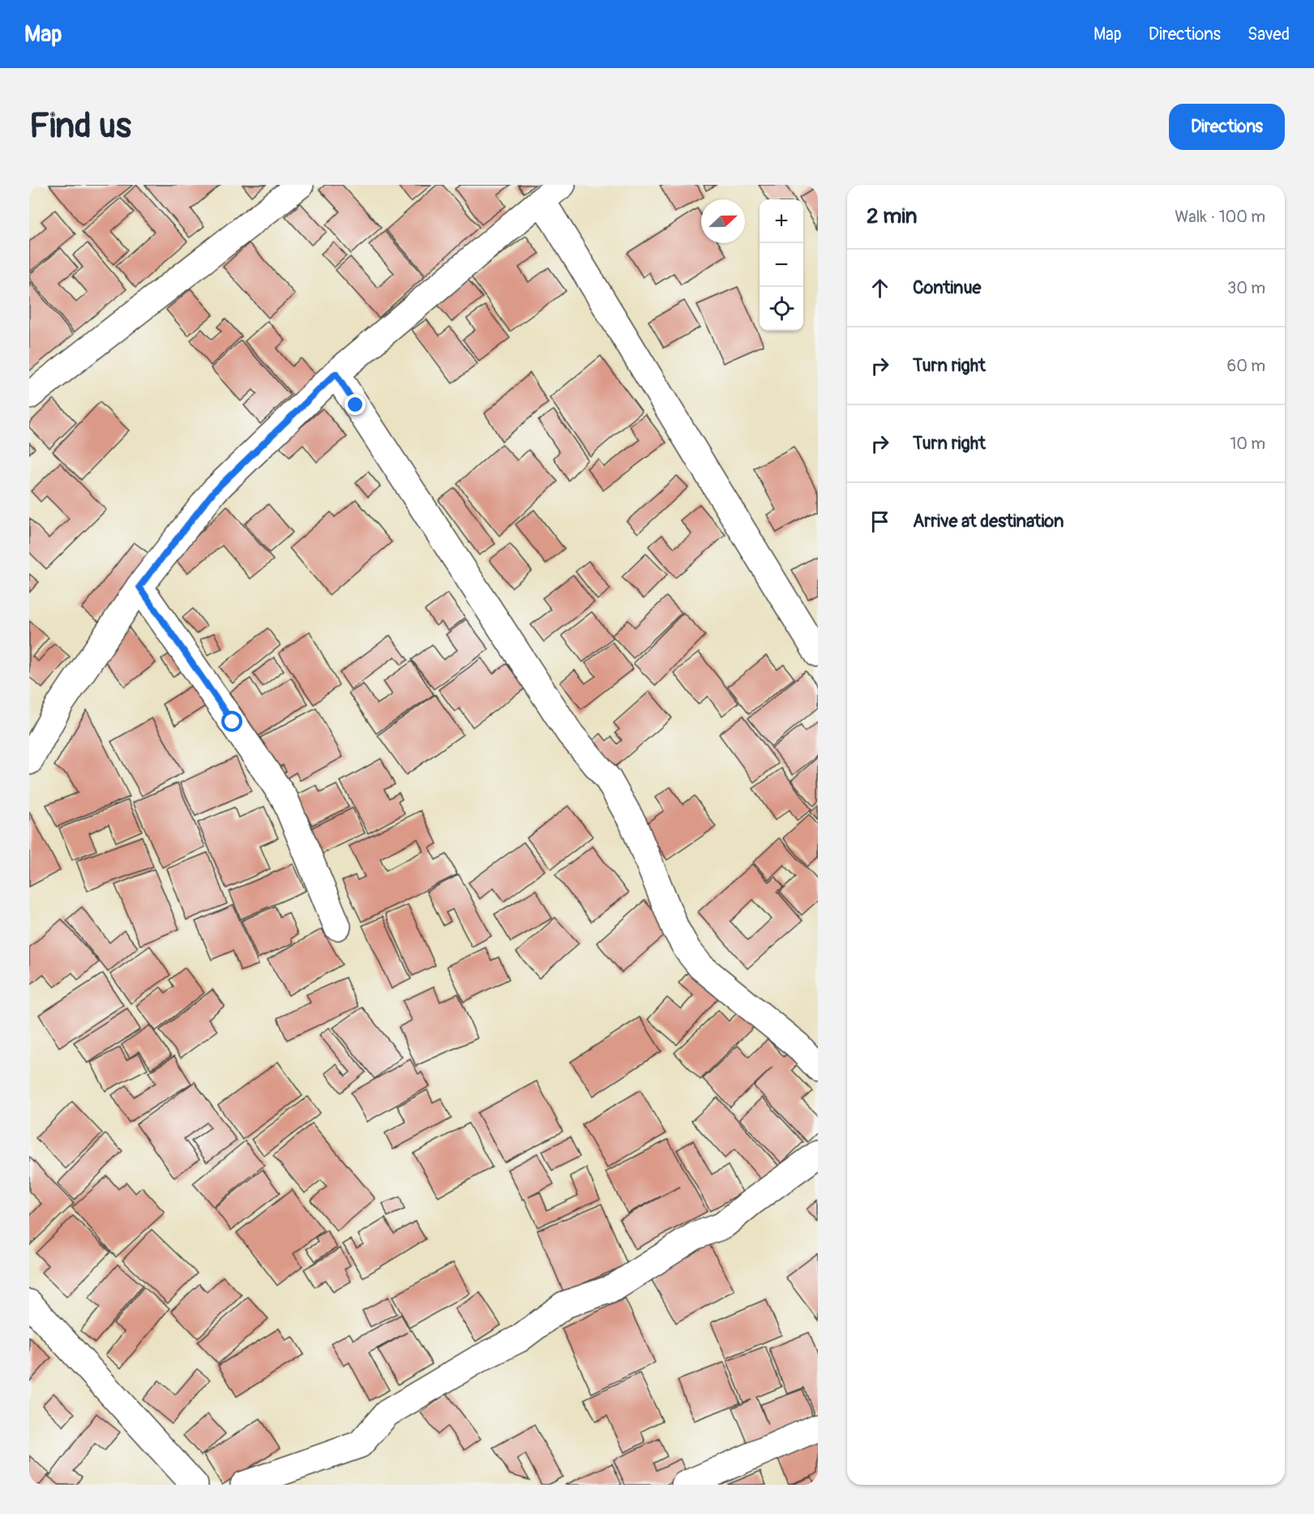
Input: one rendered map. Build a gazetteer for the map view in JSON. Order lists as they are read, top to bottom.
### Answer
{
  "north": "right",
  "page": {
    "header": "Map",
    "nav": ["Map", "Directions", "Saved"],
    "buttons": "Directions",
    "title": "Find us",
    "heading": ["2 min", "Walk · 100 m"],
    "map_buttons": ["+", "−"],
    "list": [
      ["Continue", "30 m"],
      ["Turn right", "60 m"],
      ["Turn right", "10 m"],
      "Arrive at destination"
    ]
  }
}
